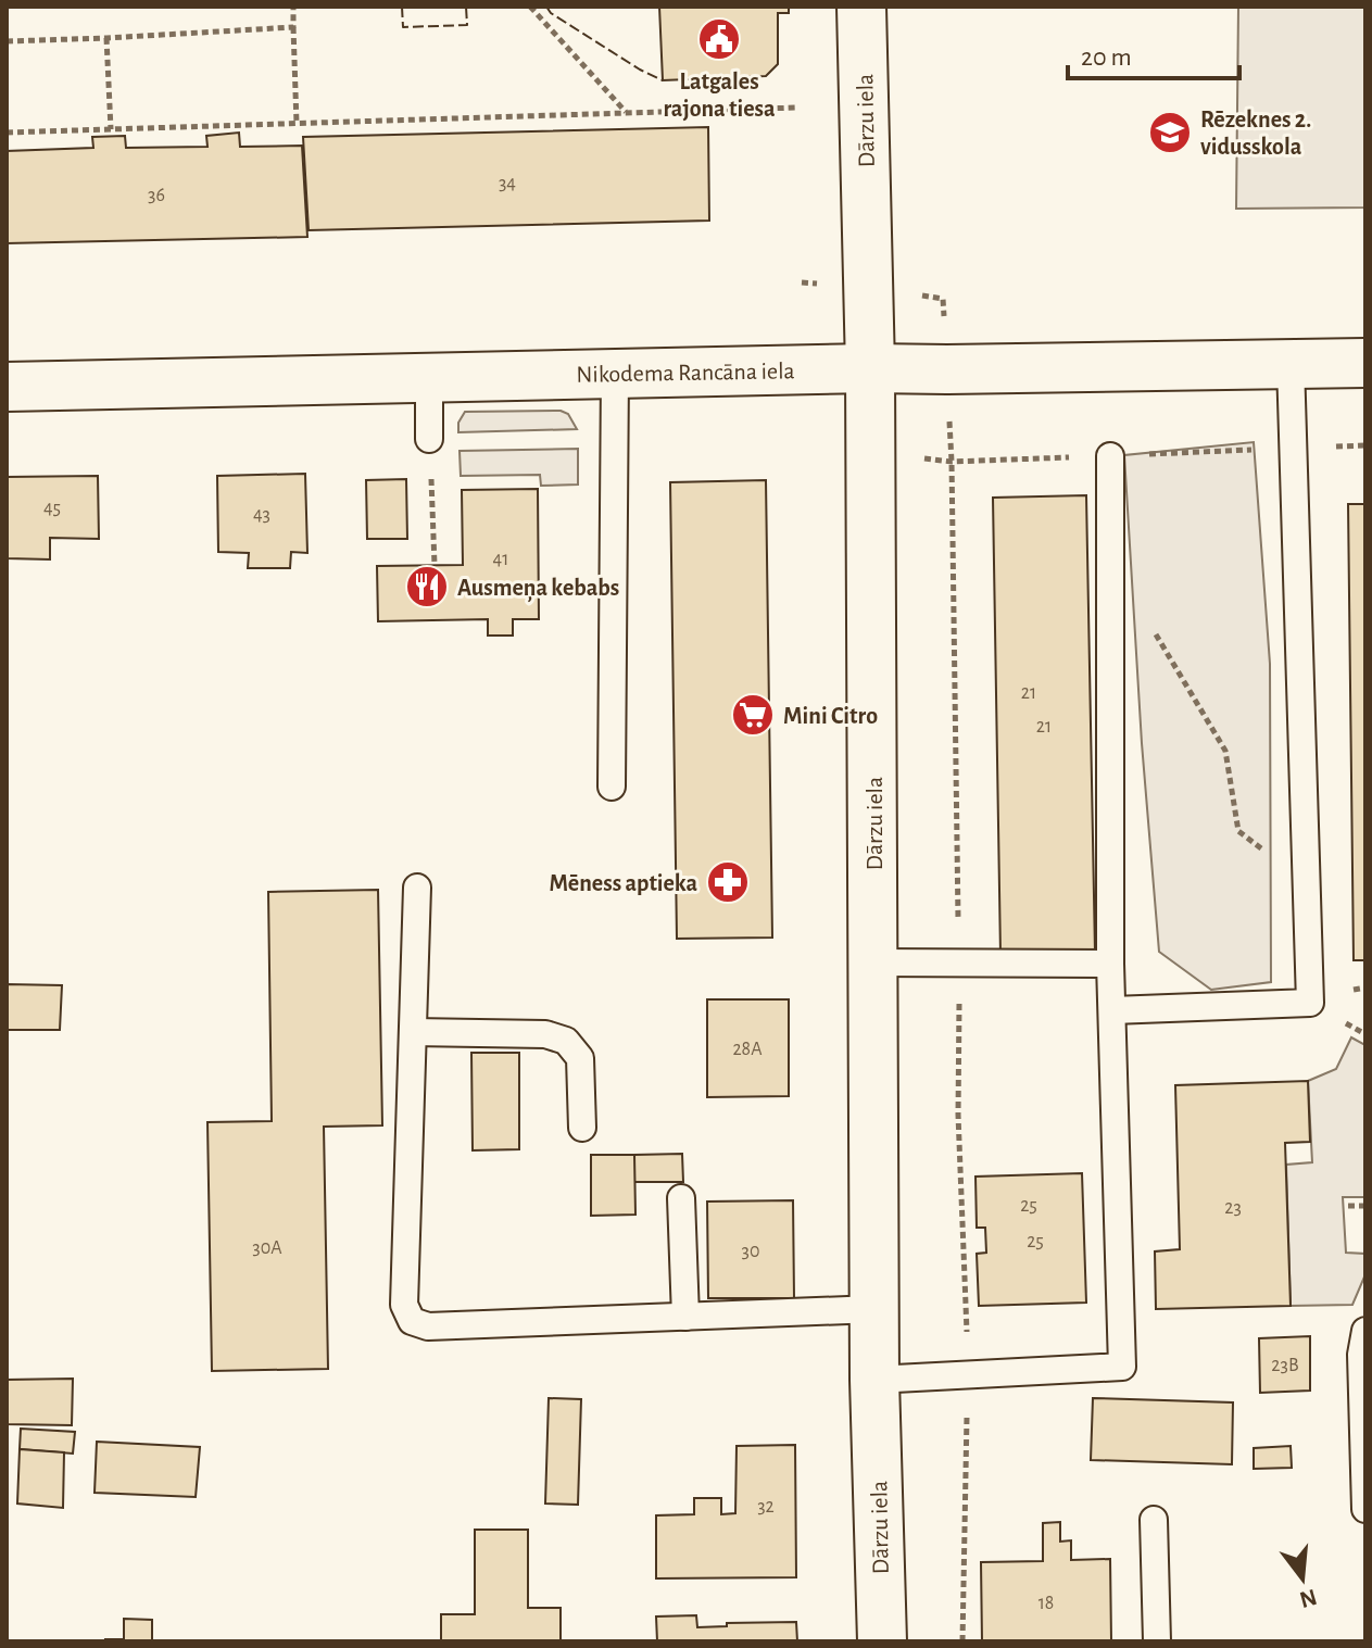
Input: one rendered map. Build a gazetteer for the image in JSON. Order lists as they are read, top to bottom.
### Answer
{
  "streets": {
    "street": ["Dārzu iela", "Nikodema Rancāna iela"]
  },
  "crossings": [
    ["Dārzu iela", "Nikodema Rancāna iela"]
  ],
  "places": {
    "public building": ["Latgales rajona tiesa"],
    "school or university": ["Rēzeknes 2. vidusskola"],
    "restaurant": ["Ausmeņa kebabs"],
    "supermarket": ["Mini Citro"],
    "pharmacy": ["Mēness aptieka"]
  },
  "house_numbers": [
    "34",
    "36",
    "45",
    "43",
    "41",
    "21",
    "21",
    "28A",
    "25",
    "23",
    "25",
    "30A",
    "30",
    "23B",
    "32",
    "18"
  ],
  "scale_bar": "20 m",
  "north": "bottom"
}
